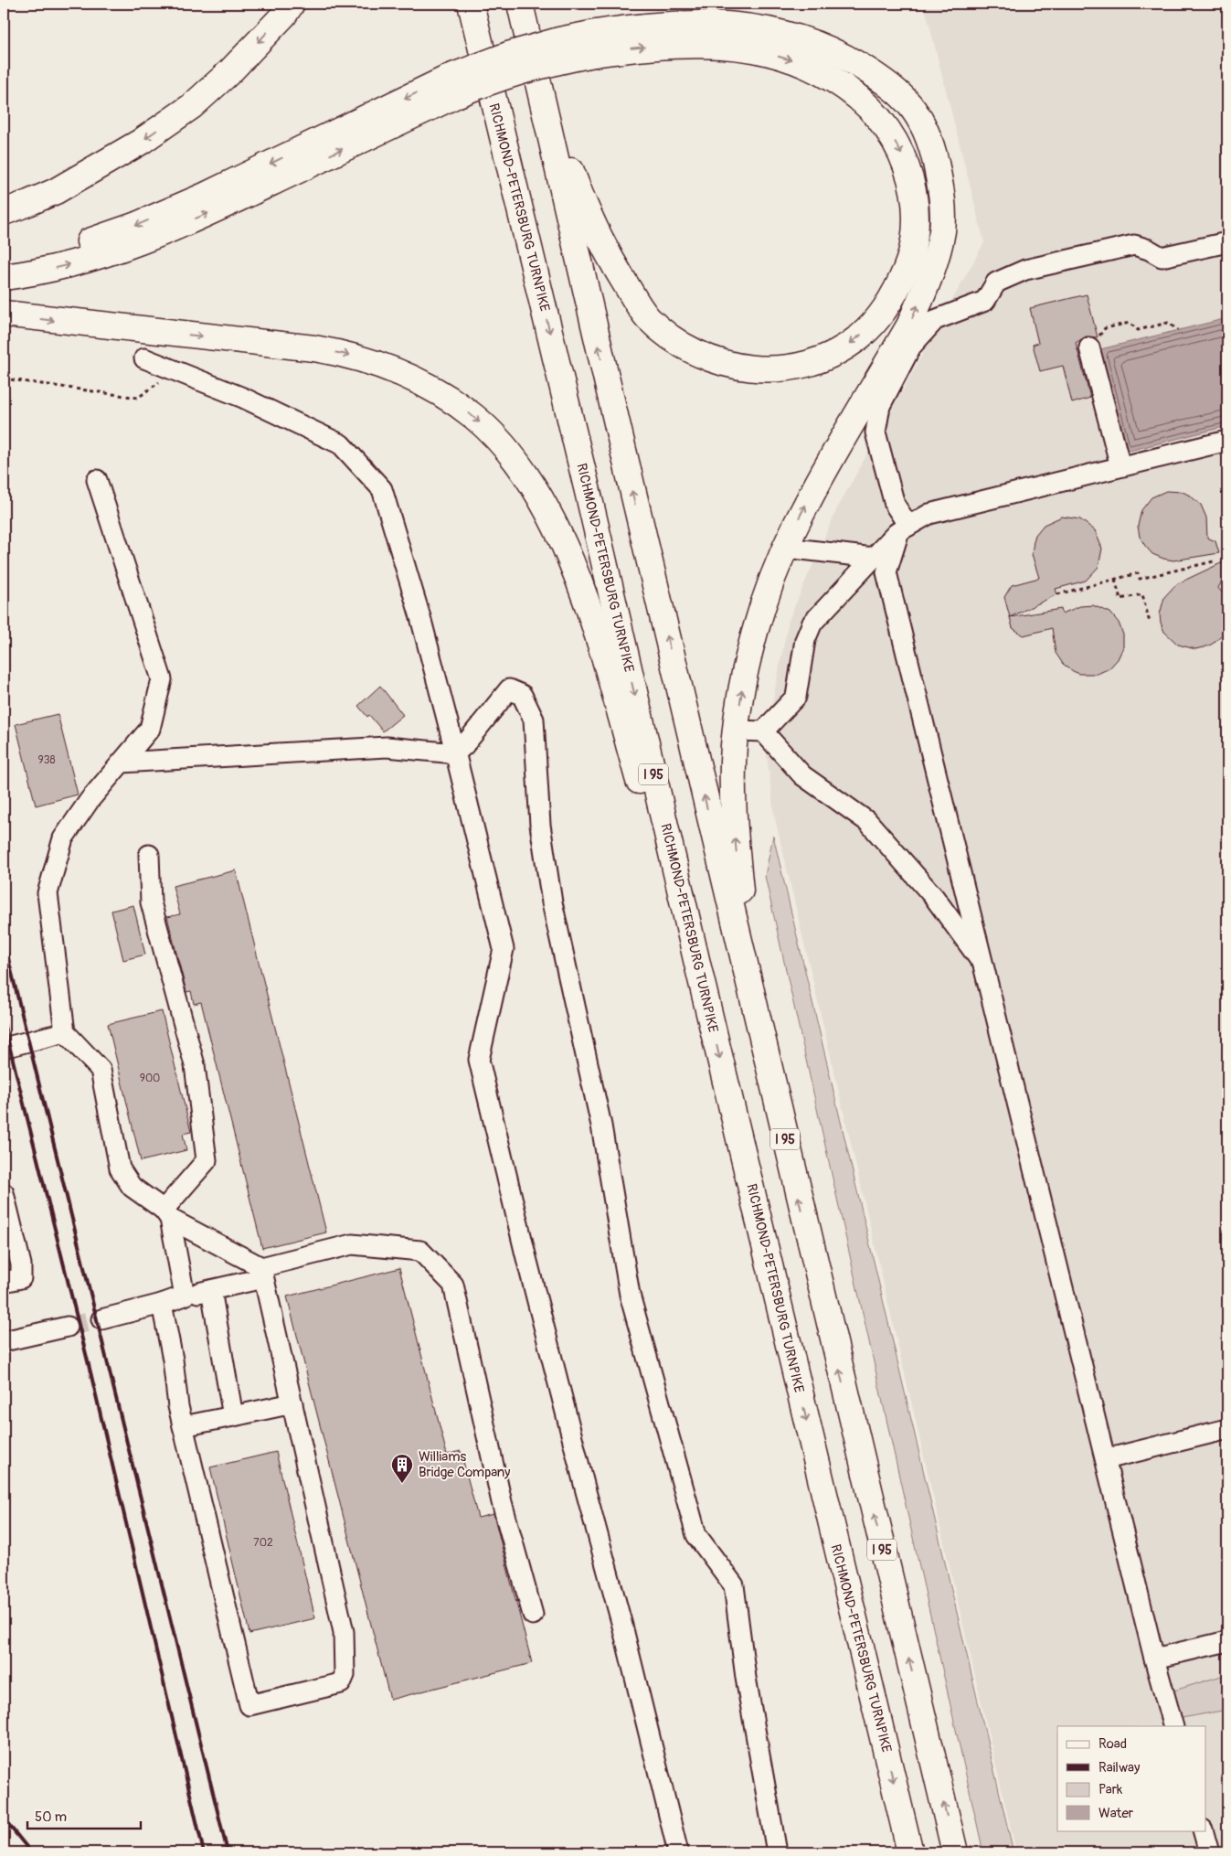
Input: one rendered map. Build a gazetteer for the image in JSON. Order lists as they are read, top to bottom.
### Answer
{
  "streets": {
    "highway": ["RICHMOND-PETERSBURG TURNPIKE", "I 95"]
  },
  "places": {
    "building": ["Williams Bridge Company"]
  },
  "house_numbers": ["938", "900", "702"],
  "legend": [
    "Road",
    "Railway",
    "Park",
    "Water"
  ],
  "scale_bar": "50 m"
}
